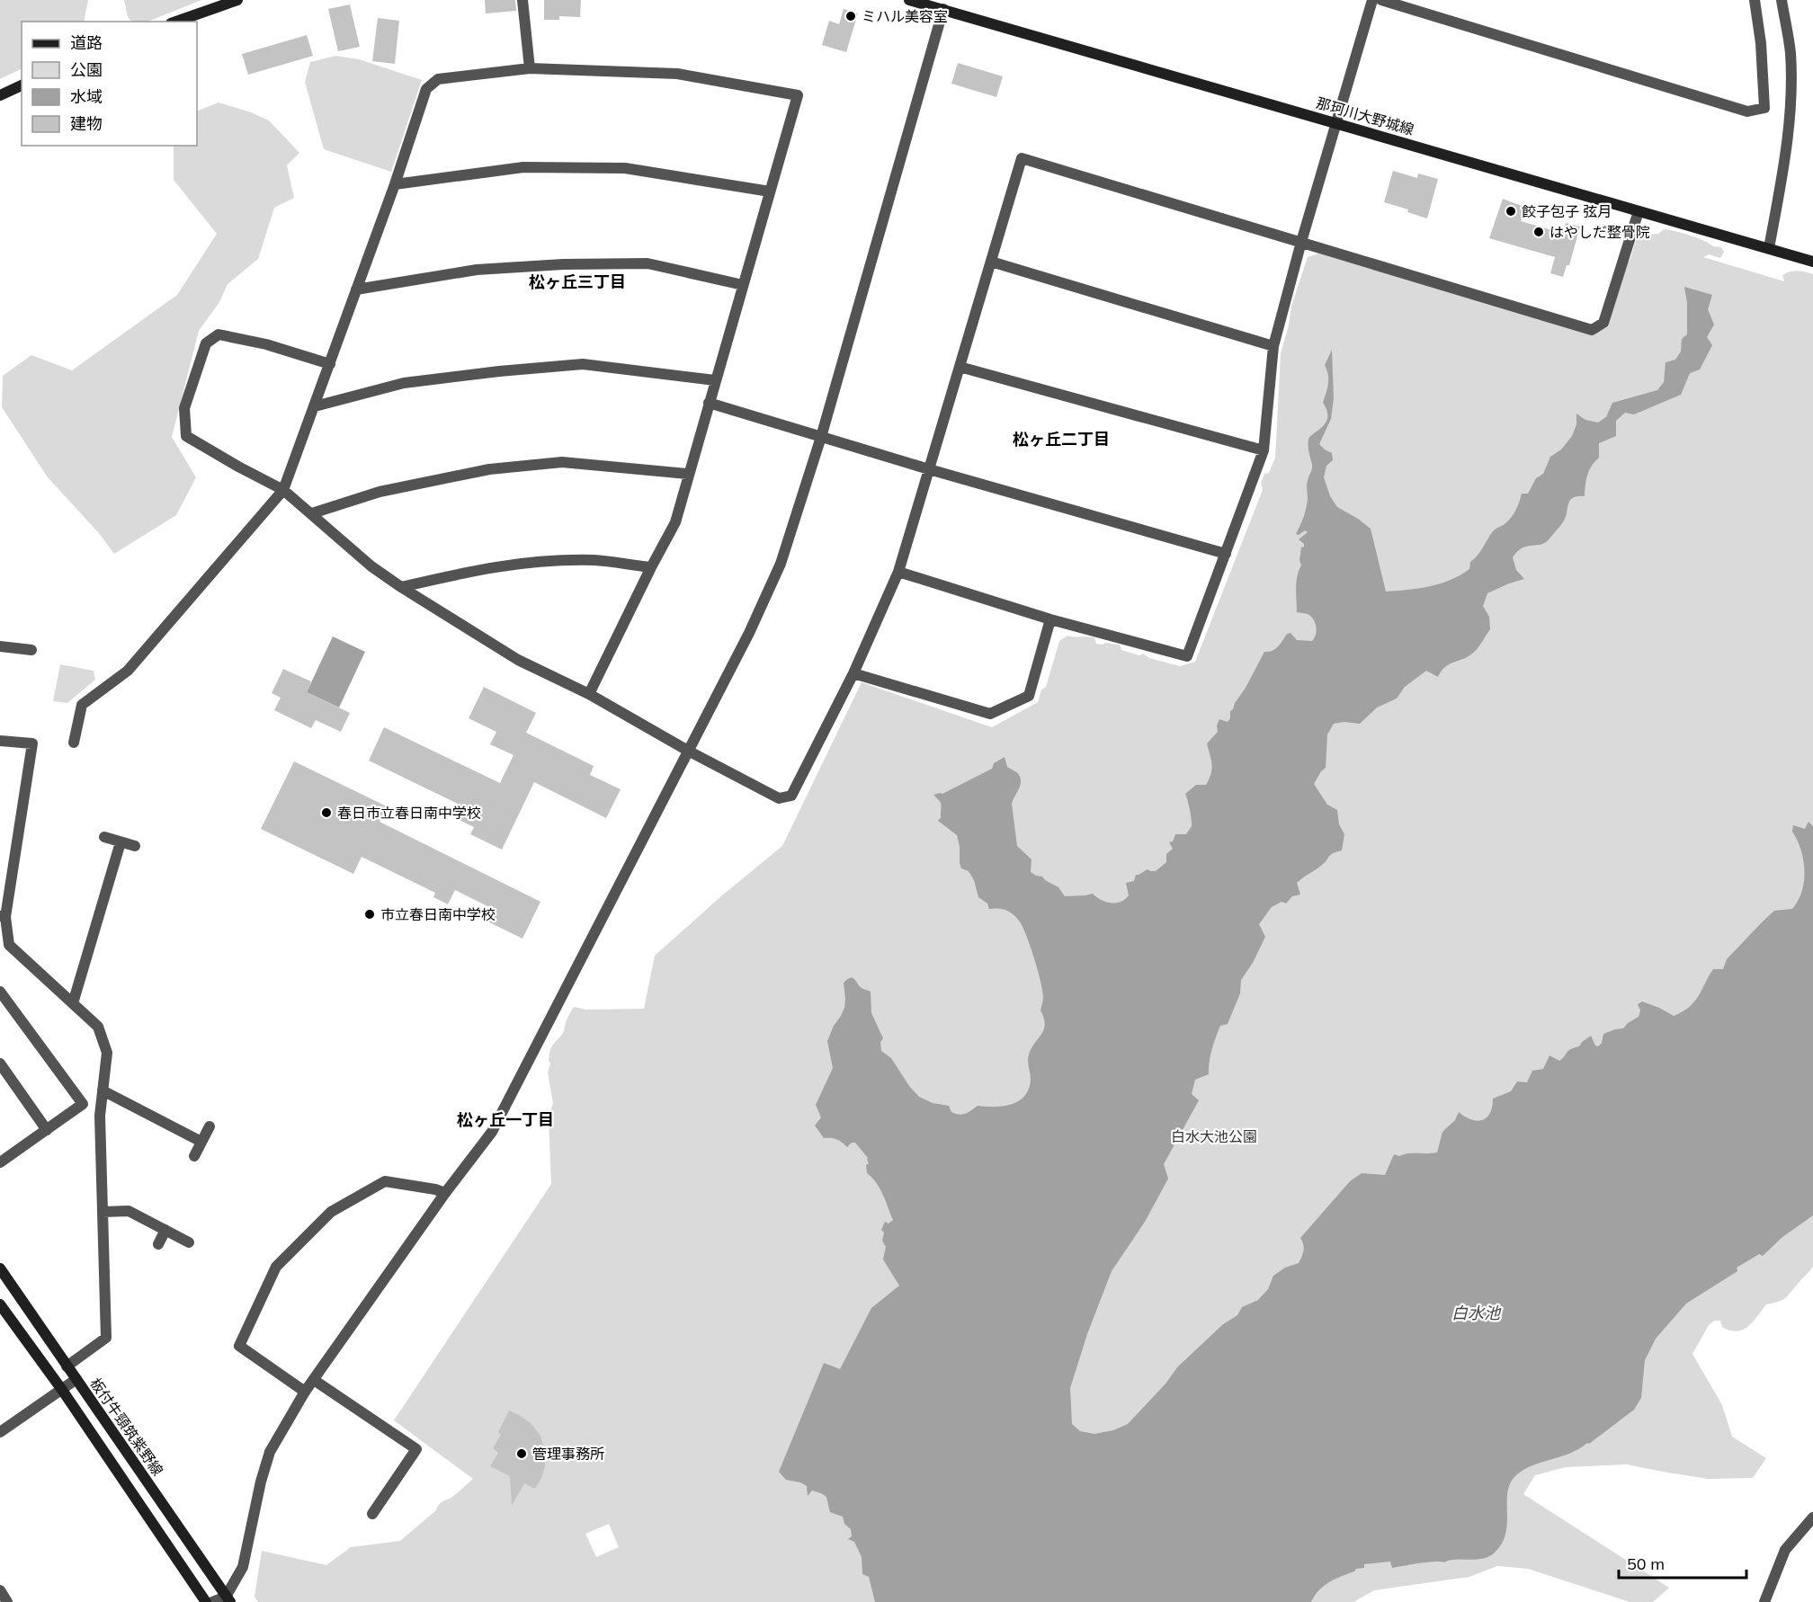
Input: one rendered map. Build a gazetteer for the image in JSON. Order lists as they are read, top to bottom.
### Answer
{
  "streets": {
    "main road": ["那珂川大野城線", "板付牛頸筑紫野線"]
  },
  "districts": ["松ヶ丘三丁目", "松ヶ丘二丁目", "松ヶ丘一丁目"],
  "water": ["白水池"],
  "parks": ["白水大池公園"],
  "places": [
    "ミハル美容室",
    "餃子包子 弦月",
    "はやしだ整骨院",
    "春日市立春日南中学校",
    "市立春日南中学校",
    "管理事務所"
  ],
  "legend": [
    "道路",
    "公園",
    "水域",
    "建物"
  ],
  "scale_bar": "50 m"
}
